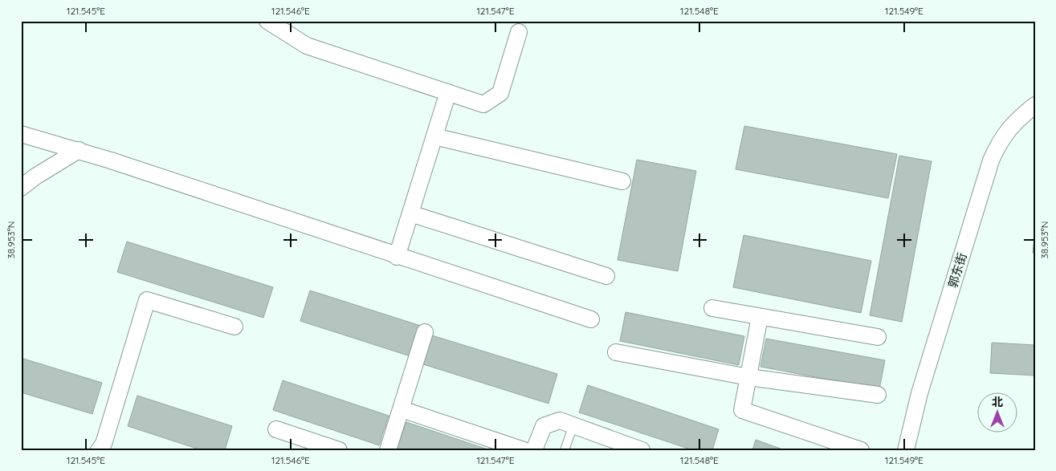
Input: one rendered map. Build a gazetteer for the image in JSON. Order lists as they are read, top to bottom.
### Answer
{
  "streets": {
    "street": ["郭东街"]
  },
  "north": "top",
  "coordinates": [
    "121.545°E",
    "121.546°E",
    "121.547°E",
    "121.548°E",
    "121.549°E",
    "38.953°N"
  ]
}
